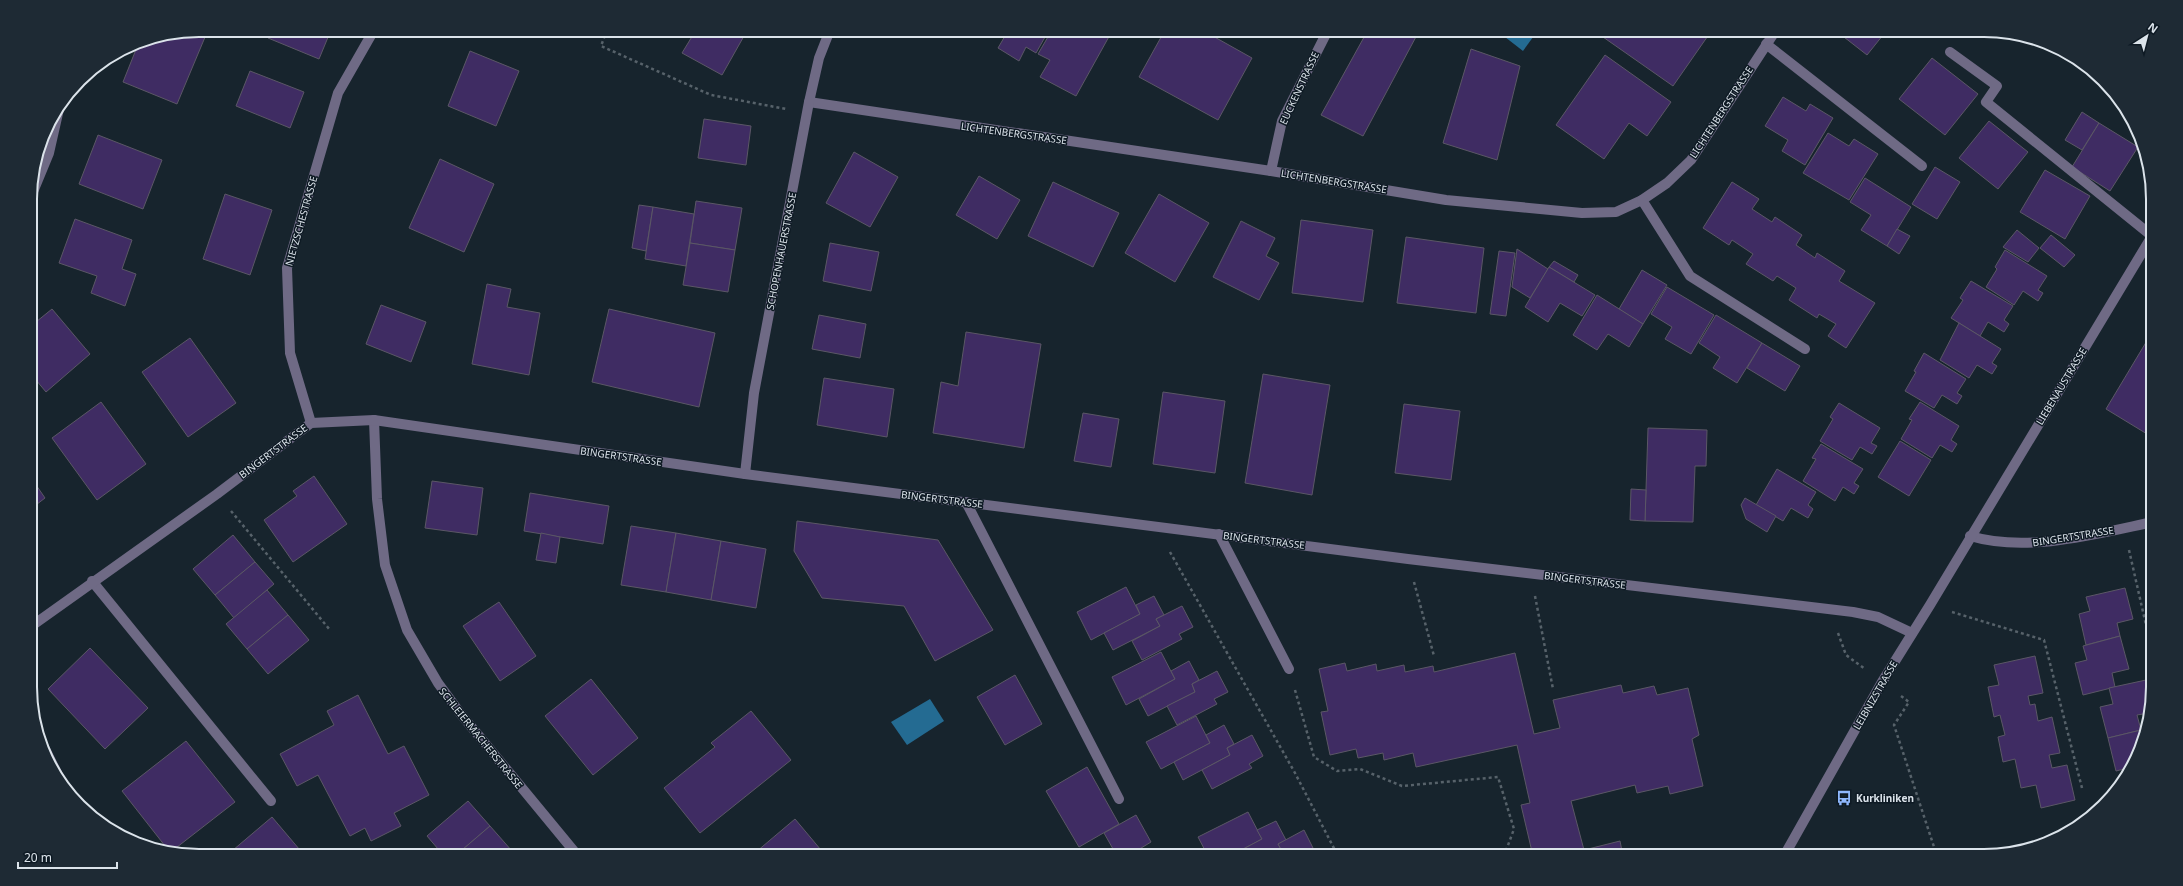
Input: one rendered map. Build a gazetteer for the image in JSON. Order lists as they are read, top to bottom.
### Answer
{
  "streets": {
    "street": [
      "EUCKENSTRASSE",
      "LICHTENBERGSTRASSE",
      "NIETZSCHESTRASSE",
      "SCHOPENHAUERSTRASSE",
      "LIEBENAUSTRASSE",
      "BINGERTSTRASSE",
      "LEIBNIZSTRASSE",
      "SCHLEIERMACHERSTRASSE"
    ]
  },
  "crossings": [
    ["EUCKENSTRASSE", "LICHTENBERGSTRASSE"],
    ["LICHTENBERGSTRASSE", "SCHOPENHAUERSTRASSE"],
    ["NIETZSCHESTRASSE", "BINGERTSTRASSE"],
    ["SCHOPENHAUERSTRASSE", "BINGERTSTRASSE"],
    ["LIEBENAUSTRASSE", "BINGERTSTRASSE"],
    ["LIEBENAUSTRASSE", "LEIBNIZSTRASSE"],
    ["BINGERTSTRASSE", "LEIBNIZSTRASSE"],
    ["BINGERTSTRASSE", "SCHLEIERMACHERSTRASSE"]
  ],
  "places": {
    "bus stop": ["Kurkliniken"]
  },
  "scale_bar": "20 m",
  "north": "top right"
}
